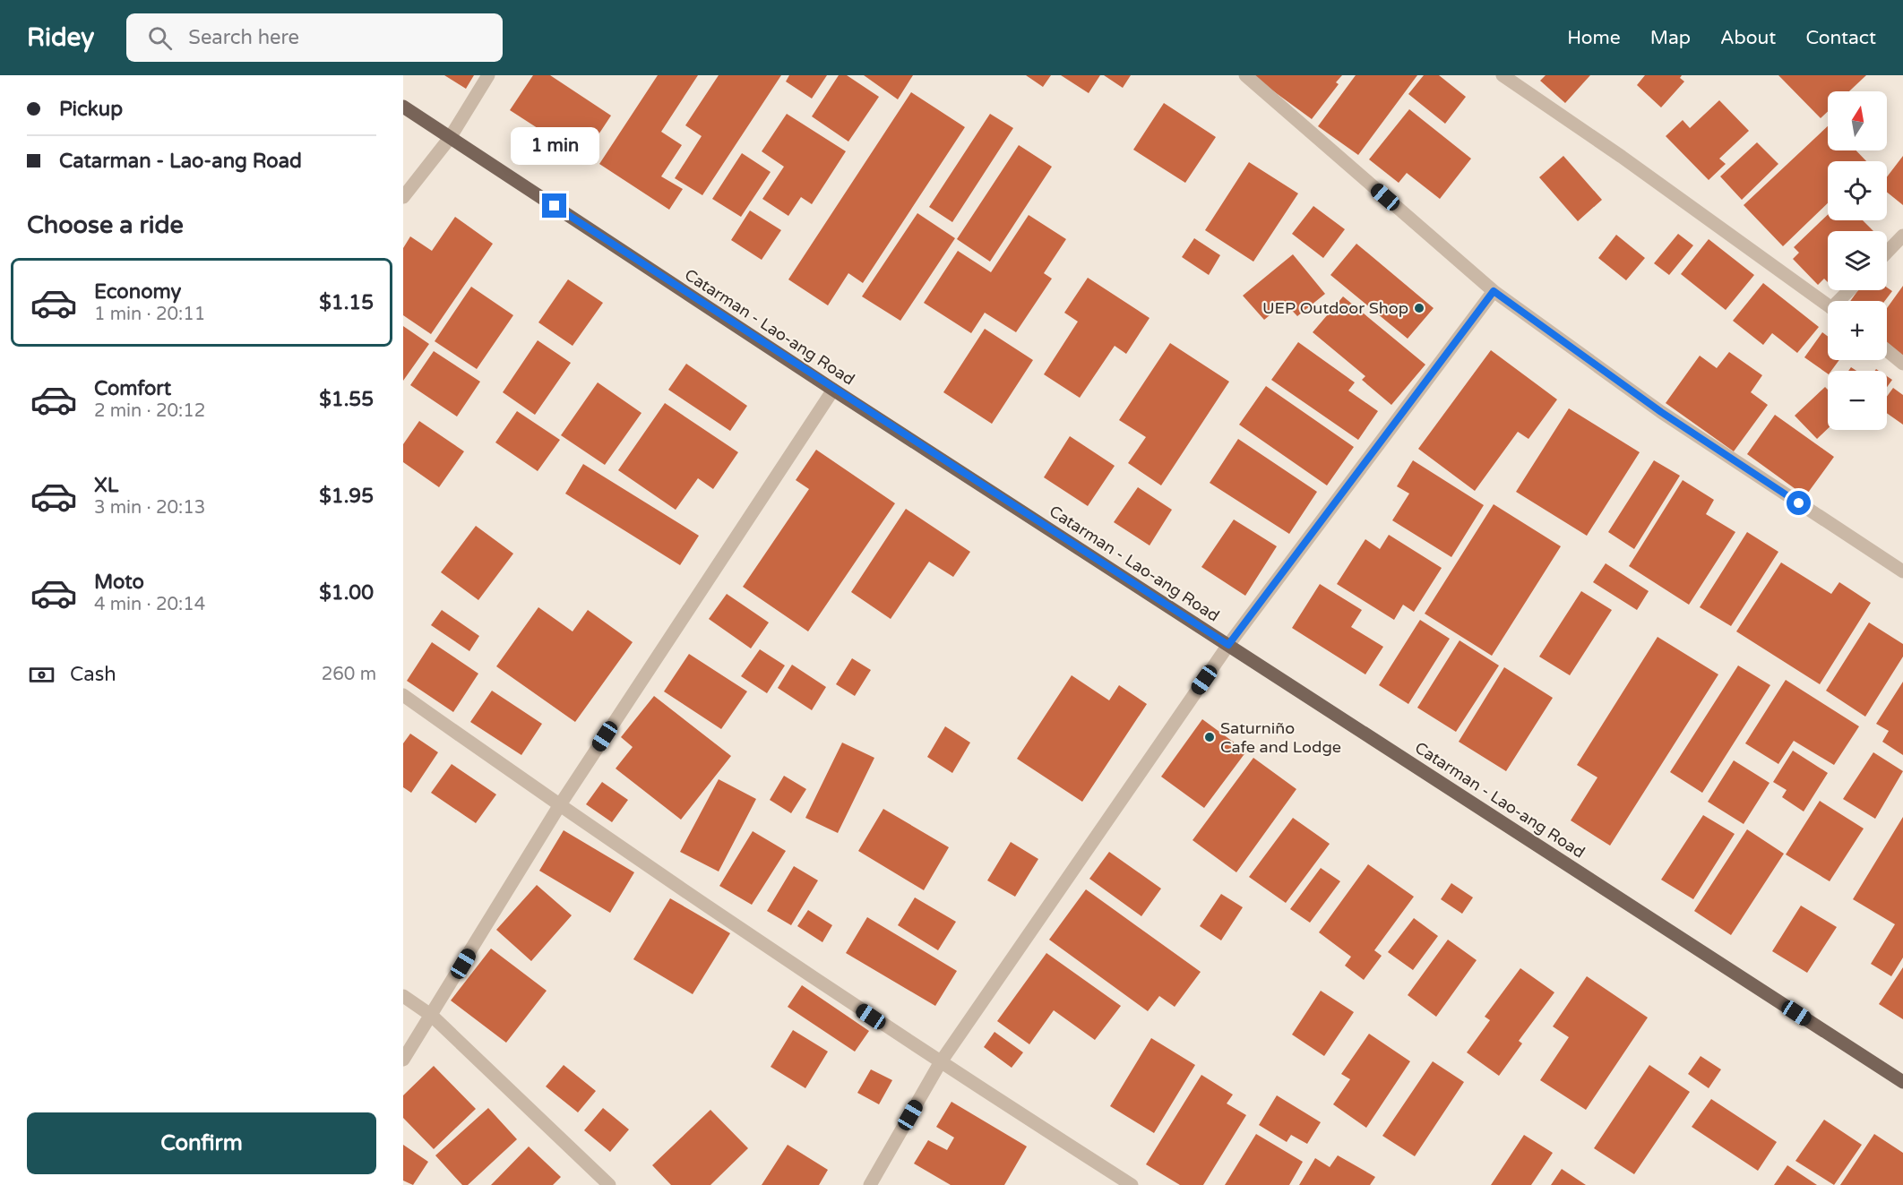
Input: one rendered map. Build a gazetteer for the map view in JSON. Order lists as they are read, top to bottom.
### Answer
{
  "streets": {
    "main road": ["Catarman - Lao-ang Road"]
  },
  "places": ["UEP Outdoor Shop", "Saturniño Cafe and Lodge"],
  "north": "top",
  "page": {
    "header": "Ridey",
    "search": "Search here",
    "nav": [
      "Home",
      "Map",
      "About",
      "Contact"
    ],
    "banner": ["Pickup", "Catarman - Lao-ang Road"],
    "map_buttons": ["+", "−"],
    "bubble": "1 min",
    "heading": "Choose a ride",
    "list": [
      {
        "name": "Economy",
        "note": "1 min · 20:11",
        "value": "$1.15"
      },
      {
        "name": "Comfort",
        "note": "2 min · 20:12",
        "value": "$1.55"
      },
      {
        "name": "XL",
        "note": "3 min · 20:13",
        "value": "$1.95"
      },
      {
        "name": "Moto",
        "note": "4 min · 20:14",
        "value": "$1.00"
      }
    ],
    "pay": ["Cash", "260 m"],
    "buttons": "Confirm"
  }
}
